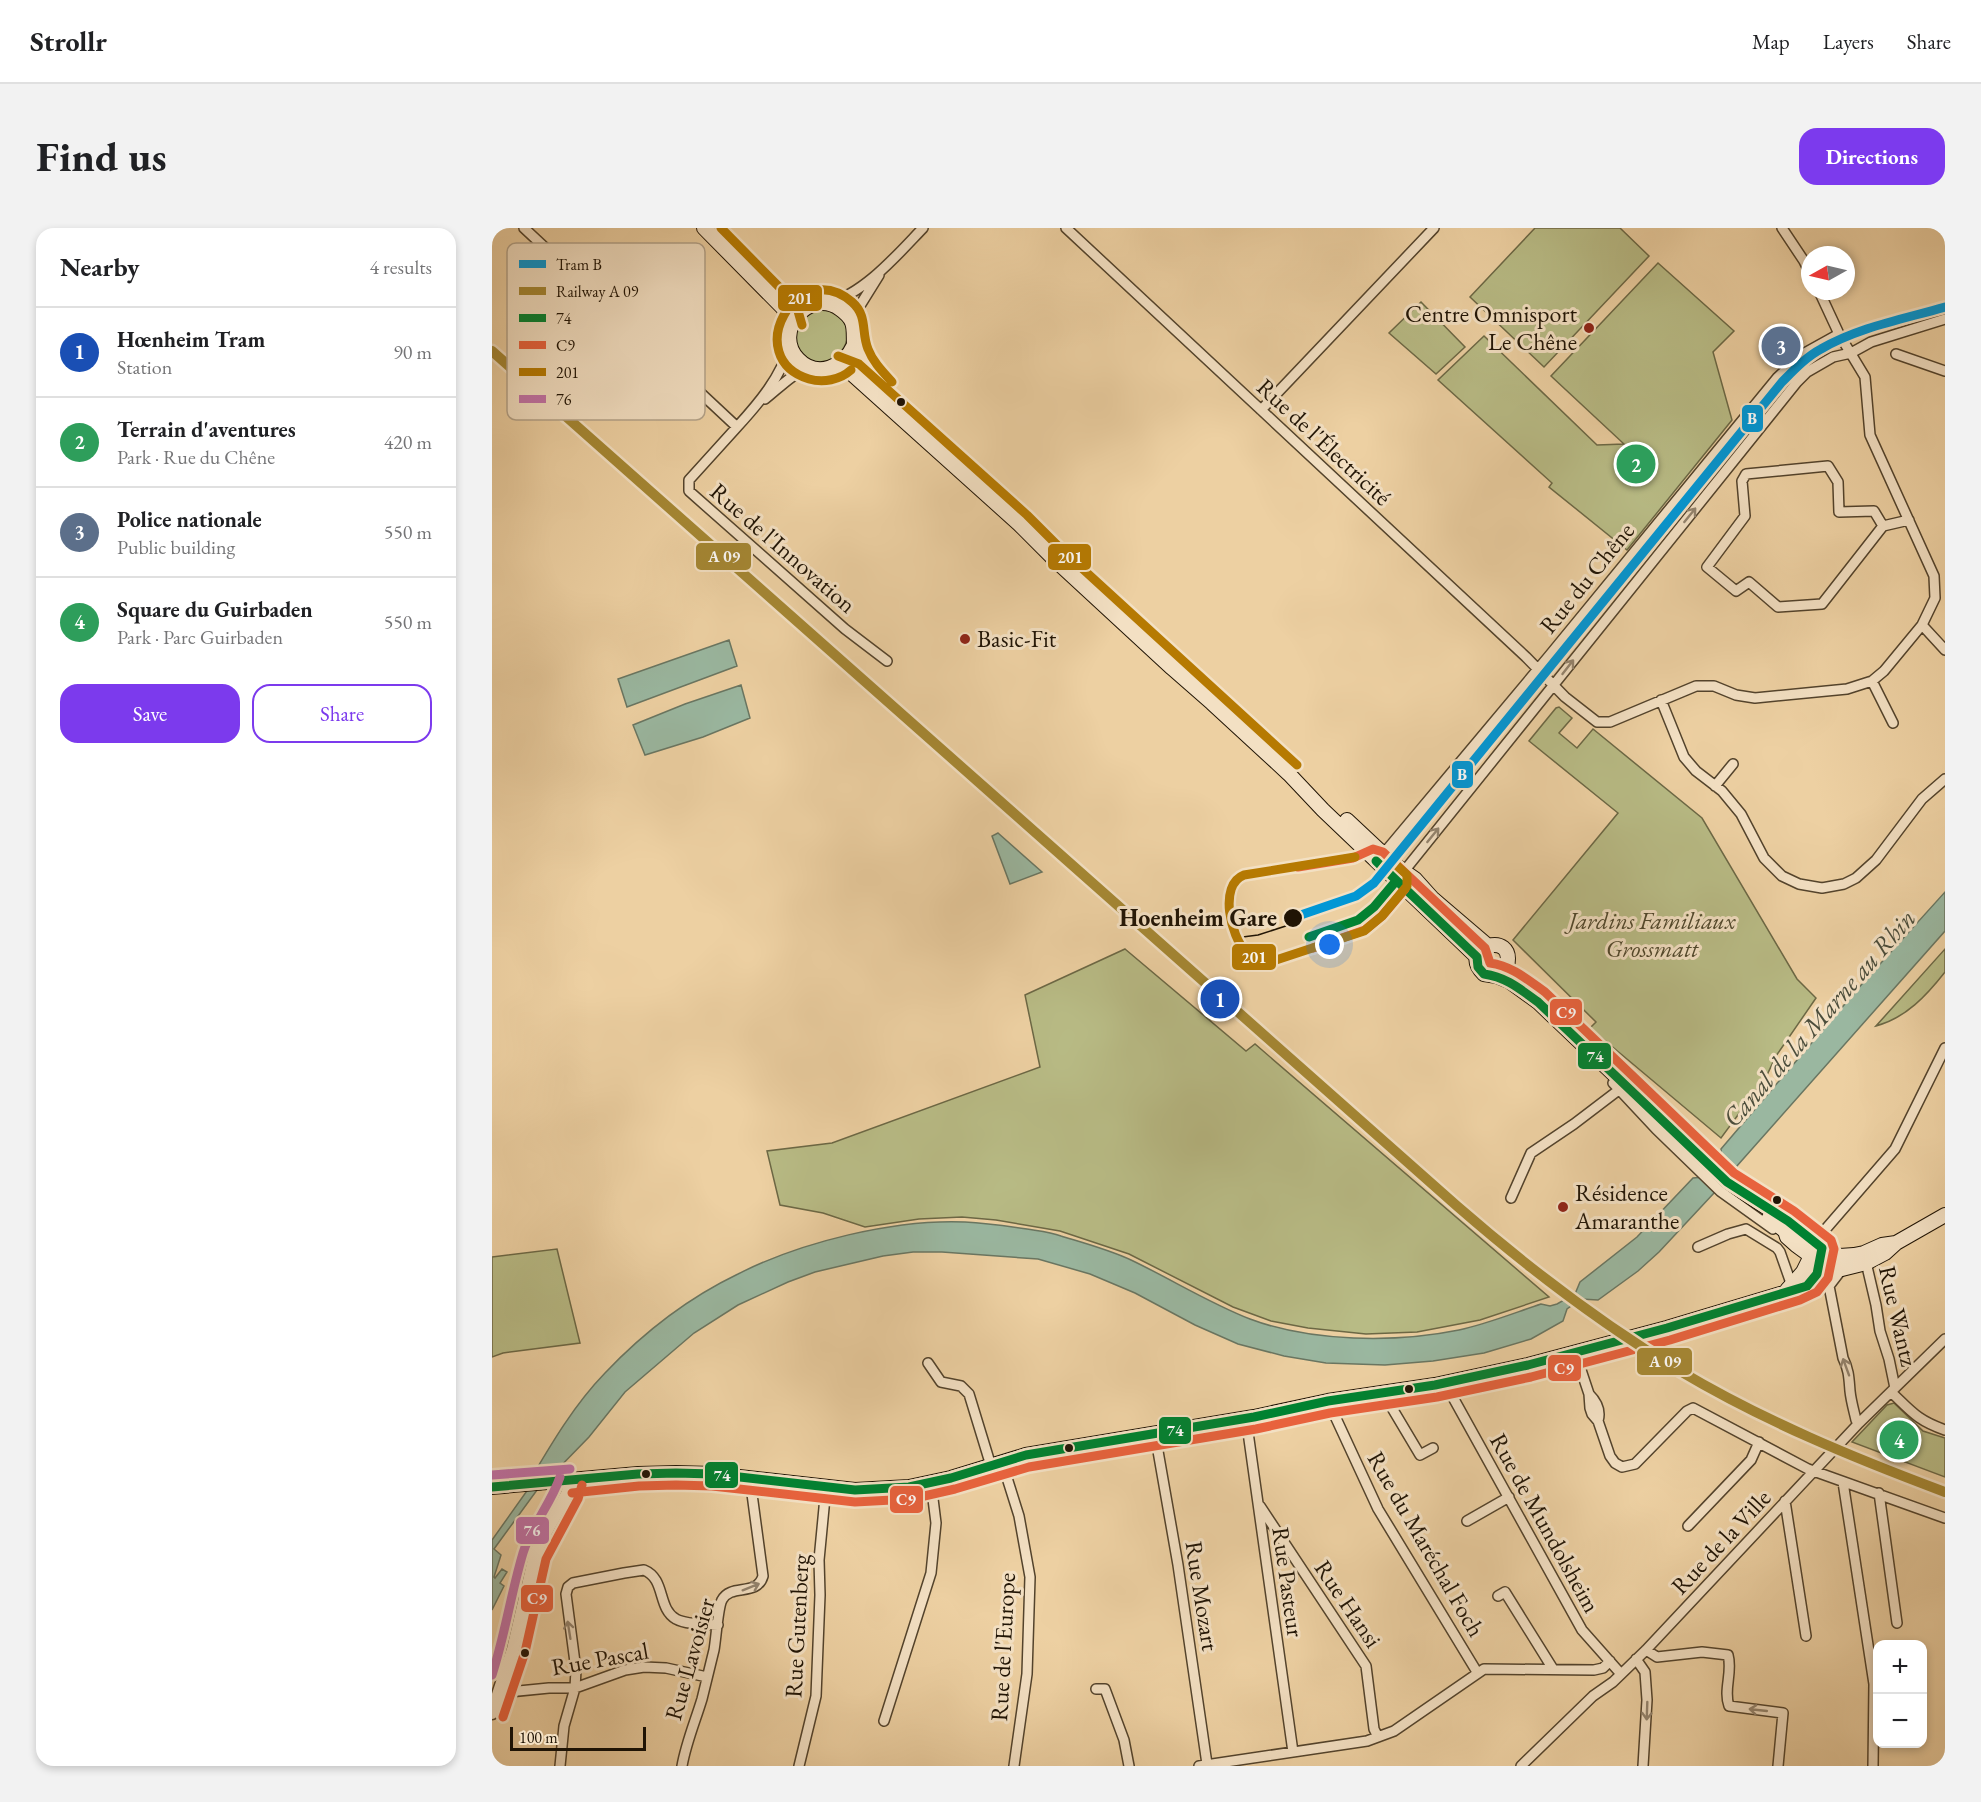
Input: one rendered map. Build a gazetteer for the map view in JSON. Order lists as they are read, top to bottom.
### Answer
{
  "streets": {
    "street": [
      "Rue de l'Électricité",
      "Rue de l'Innovation",
      "Rue du Chêne",
      "Rue Wantz",
      "Rue de Mundolsheim",
      "Rue de la Ville",
      "Rue du Maréchal Foch",
      "Rue Pasteur",
      "Rue Mozart",
      "Rue Hansi",
      "Rue Gutenberg",
      "Rue de l'Europe",
      "Rue Pascal",
      "Rue Lavoisier"
    ]
  },
  "crossings": [
    ["Rue de l'Électricité", "Rue du Chêne"],
    ["Rue Wantz", "Rue de la Ville"],
    ["Rue de Mundolsheim", "Rue de la Ville"],
    ["Rue Pasteur", "Rue Hansi"],
    ["Rue Pascal", "Rue Lavoisier"]
  ],
  "one_way": ["Rue Lavoisier"],
  "water": ["Canal de la Marne au Rhin"],
  "parks": ["Jardins Familiaux Grossmatt"],
  "places": [
    "Centre Omnisport Le Chêne",
    "Basic-Fit",
    "Hoenheim Gare",
    "Résidence Amaranthe"
  ],
  "lines": [
    "transit line 201",
    "tram line B",
    "transit line C9",
    "transit line 74",
    "transit line 76"
  ],
  "legend": [
    "Tram B",
    "Railway A 09",
    "74",
    "C9",
    "201",
    "76"
  ],
  "scale_bar": "100 m",
  "north": "left",
  "page": {
    "header": "Strollr",
    "nav": ["Map", "Layers", "Share"],
    "buttons": [
      "Directions",
      ["Save", "Share"]
    ],
    "title": "Find us",
    "heading": ["Nearby", "4 results"],
    "list": [
      {
        "mark": "1",
        "name": "Hœnheim Tram",
        "note": "Station",
        "value": "90 m"
      },
      {
        "mark": "2",
        "name": "Terrain d'aventures",
        "note": "Park · Rue du Chêne",
        "value": "420 m"
      },
      {
        "mark": "3",
        "name": "Police nationale",
        "note": "Public building",
        "value": "550 m"
      },
      {
        "mark": "4",
        "name": "Square du Guirbaden",
        "note": "Park · Parc Guirbaden",
        "value": "550 m"
      }
    ],
    "pins": [
      "3",
      "2",
      "1",
      "4"
    ],
    "map_buttons": ["+", "−"],
    "scale": "100 m"
  }
}
